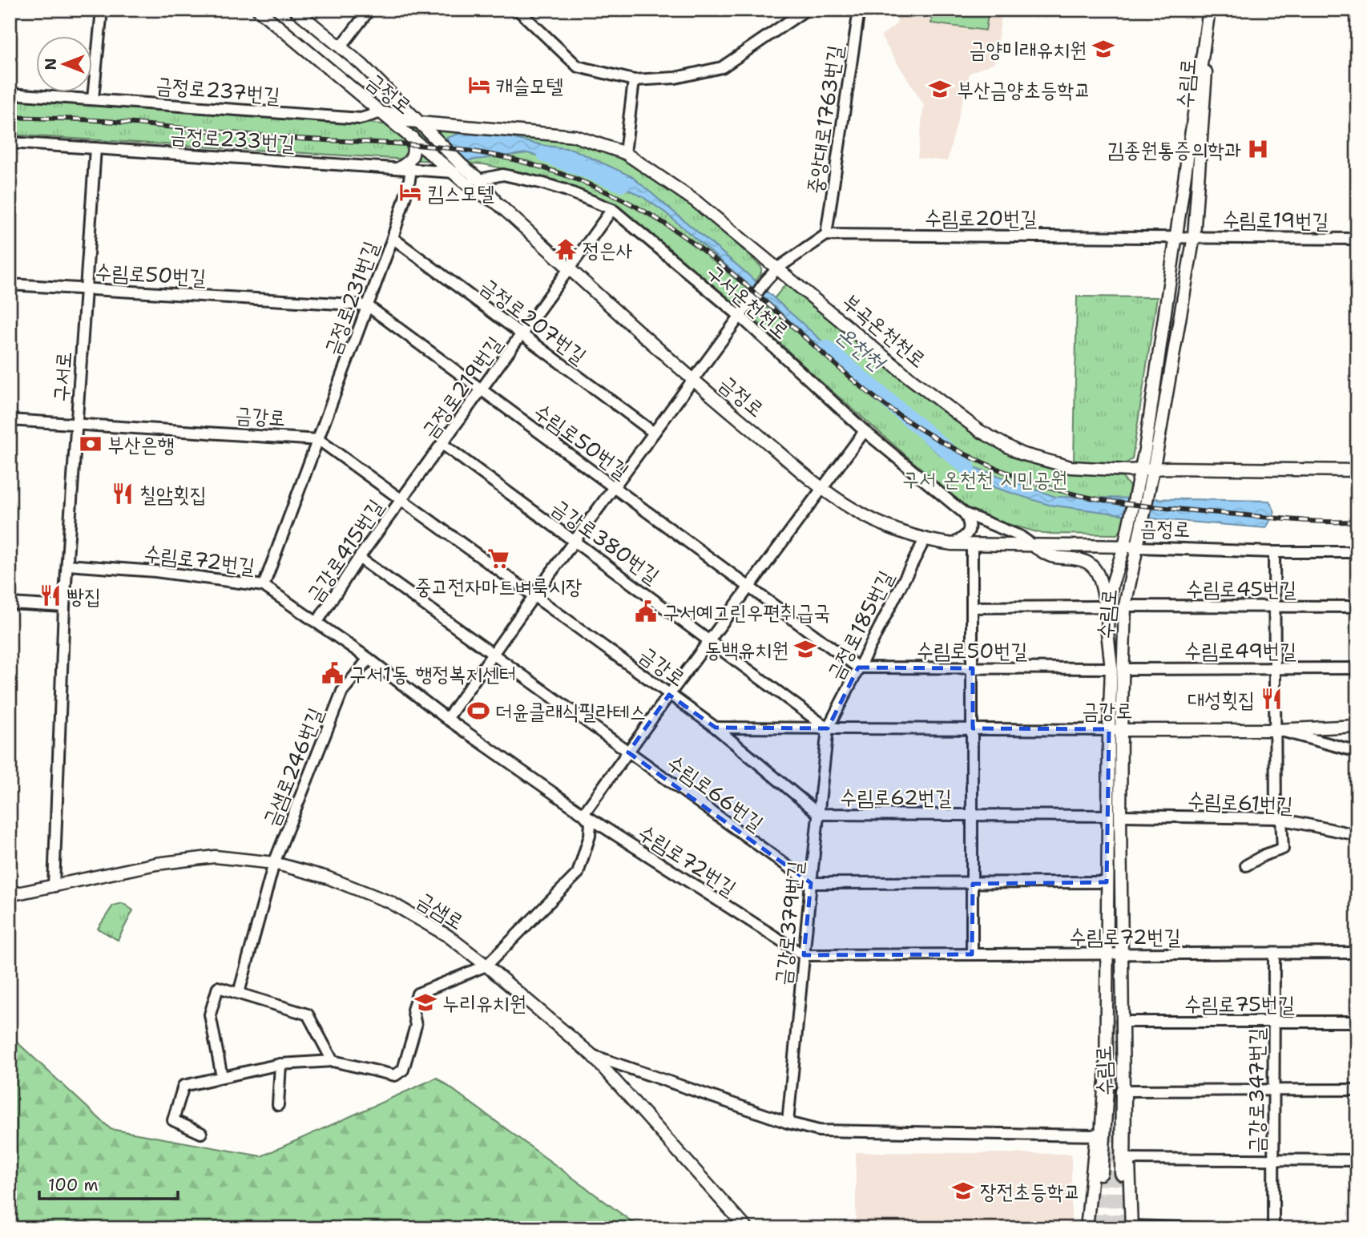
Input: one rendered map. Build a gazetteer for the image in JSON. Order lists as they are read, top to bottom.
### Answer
{
  "streets": {
    "main road": [
      "수림로",
      "금정로",
      "부곡온천천로",
      "금강로",
      "금샘로"
    ],
    "street": [
      "금정로237번길",
      "중앙대로1763번길",
      "금정로233번길",
      "수림로20번길",
      "수림로19번길",
      "수림로50번길",
      "금정로231번길",
      "구서온천천로",
      "금정로207번길",
      "구서로",
      "금정로219번길",
      "금강로380번길",
      "금강로415번길",
      "수림로72번길",
      "수림로45번길",
      "금정로185번길",
      "수림로49번길",
      "금샘로246번길",
      "수림로66번길",
      "수림로62번길",
      "수림로61번길",
      "금강로379번길",
      "수림로75번길",
      "금강로347번길"
    ]
  },
  "crossings": [
    ["수림로", "금정로"],
    ["수림로", "수림로20번길"],
    ["수림로", "수림로19번길"],
    ["수림로", "수림로50번길"],
    ["수림로", "부곡온천천로"],
    ["수림로", "금강로"],
    ["수림로", "수림로72번길"],
    ["수림로", "수림로45번길"],
    ["수림로", "수림로49번길"],
    ["수림로", "수림로62번길"],
    ["수림로", "수림로61번길"],
    ["수림로", "수림로75번길"],
    ["금정로237번길", "금정로"],
    ["금정로", "금정로233번길"],
    ["금정로", "구서온천천로"],
    ["금정로", "부곡온천천로"],
    ["금정로", "금정로219번길"],
    ["금정로", "금정로185번길"],
    ["중앙대로1763번길", "수림로20번길"],
    ["금정로233번길", "금정로231번길"],
    ["금정로233번길", "구서로"],
    ["수림로20번길", "수림로19번길"],
    ["수림로50번길", "금정로231번길"],
    ["수림로50번길", "구서로"],
    ["수림로50번길", "금정로219번길"],
    ["수림로50번길", "금정로185번길"],
    ["금정로231번길", "금정로207번길"],
    ["금정로231번길", "금강로"],
    ["금정로231번길", "수림로72번길"],
    ["구서온천천로", "금정로219번길"],
    ["금정로207번길", "금정로219번길"],
    ["구서로", "금강로"],
    ["구서로", "수림로72번길"],
    ["구서로", "금샘로"],
    ["금정로219번길", "금강로"],
    ["금정로219번길", "금강로380번길"],
    ["금정로219번길", "금강로415번길"],
    ["금강로", "금강로380번길"],
    ["금강로", "금강로415번길"],
    ["금강로", "금정로185번길"],
    ["금강로", "수림로62번길"],
    ["금강로", "금강로379번길"],
    ["금강로380번길", "금정로185번길"],
    ["금강로380번길", "금강로379번길"],
    ["금강로415번길", "수림로72번길"],
    ["금강로415번길", "수림로66번길"],
    ["수림로72번길", "금샘로246번길"],
    ["수림로72번길", "금강로379번길"],
    ["수림로72번길", "금강로347번길"],
    ["금정로185번길", "금강로379번길"],
    ["금샘로246번길", "금샘로"],
    ["수림로66번길", "금강로379번길"],
    ["수림로62번길", "금강로379번길"],
    ["수림로75번길", "금강로347번길"]
  ],
  "water": ["온천천"],
  "parks": ["구서 온천천 시민공원"],
  "places": {
    "school or university": [
      "금양미래유치원",
      "부산금양초등학교",
      "동백유치원",
      "누리유치원",
      "장전초등학교"
    ],
    "hotel": ["캐슬모텔", "킴스모텔"],
    "hospital": ["김종원통증의학과"],
    "temple": ["정은사"],
    "bank": ["부산은행"],
    "restaurant": ["칠암횟집", "빵집", "대성횟집"],
    "supermarket": ["중고전자마트벼룩시장"],
    "public building": ["구서예그린우편취급국", "구서1동 행정복지센터"],
    "sports": ["더윤클래식필라테스"]
  },
  "scale_bar": "100 m",
  "north": "left"
}
